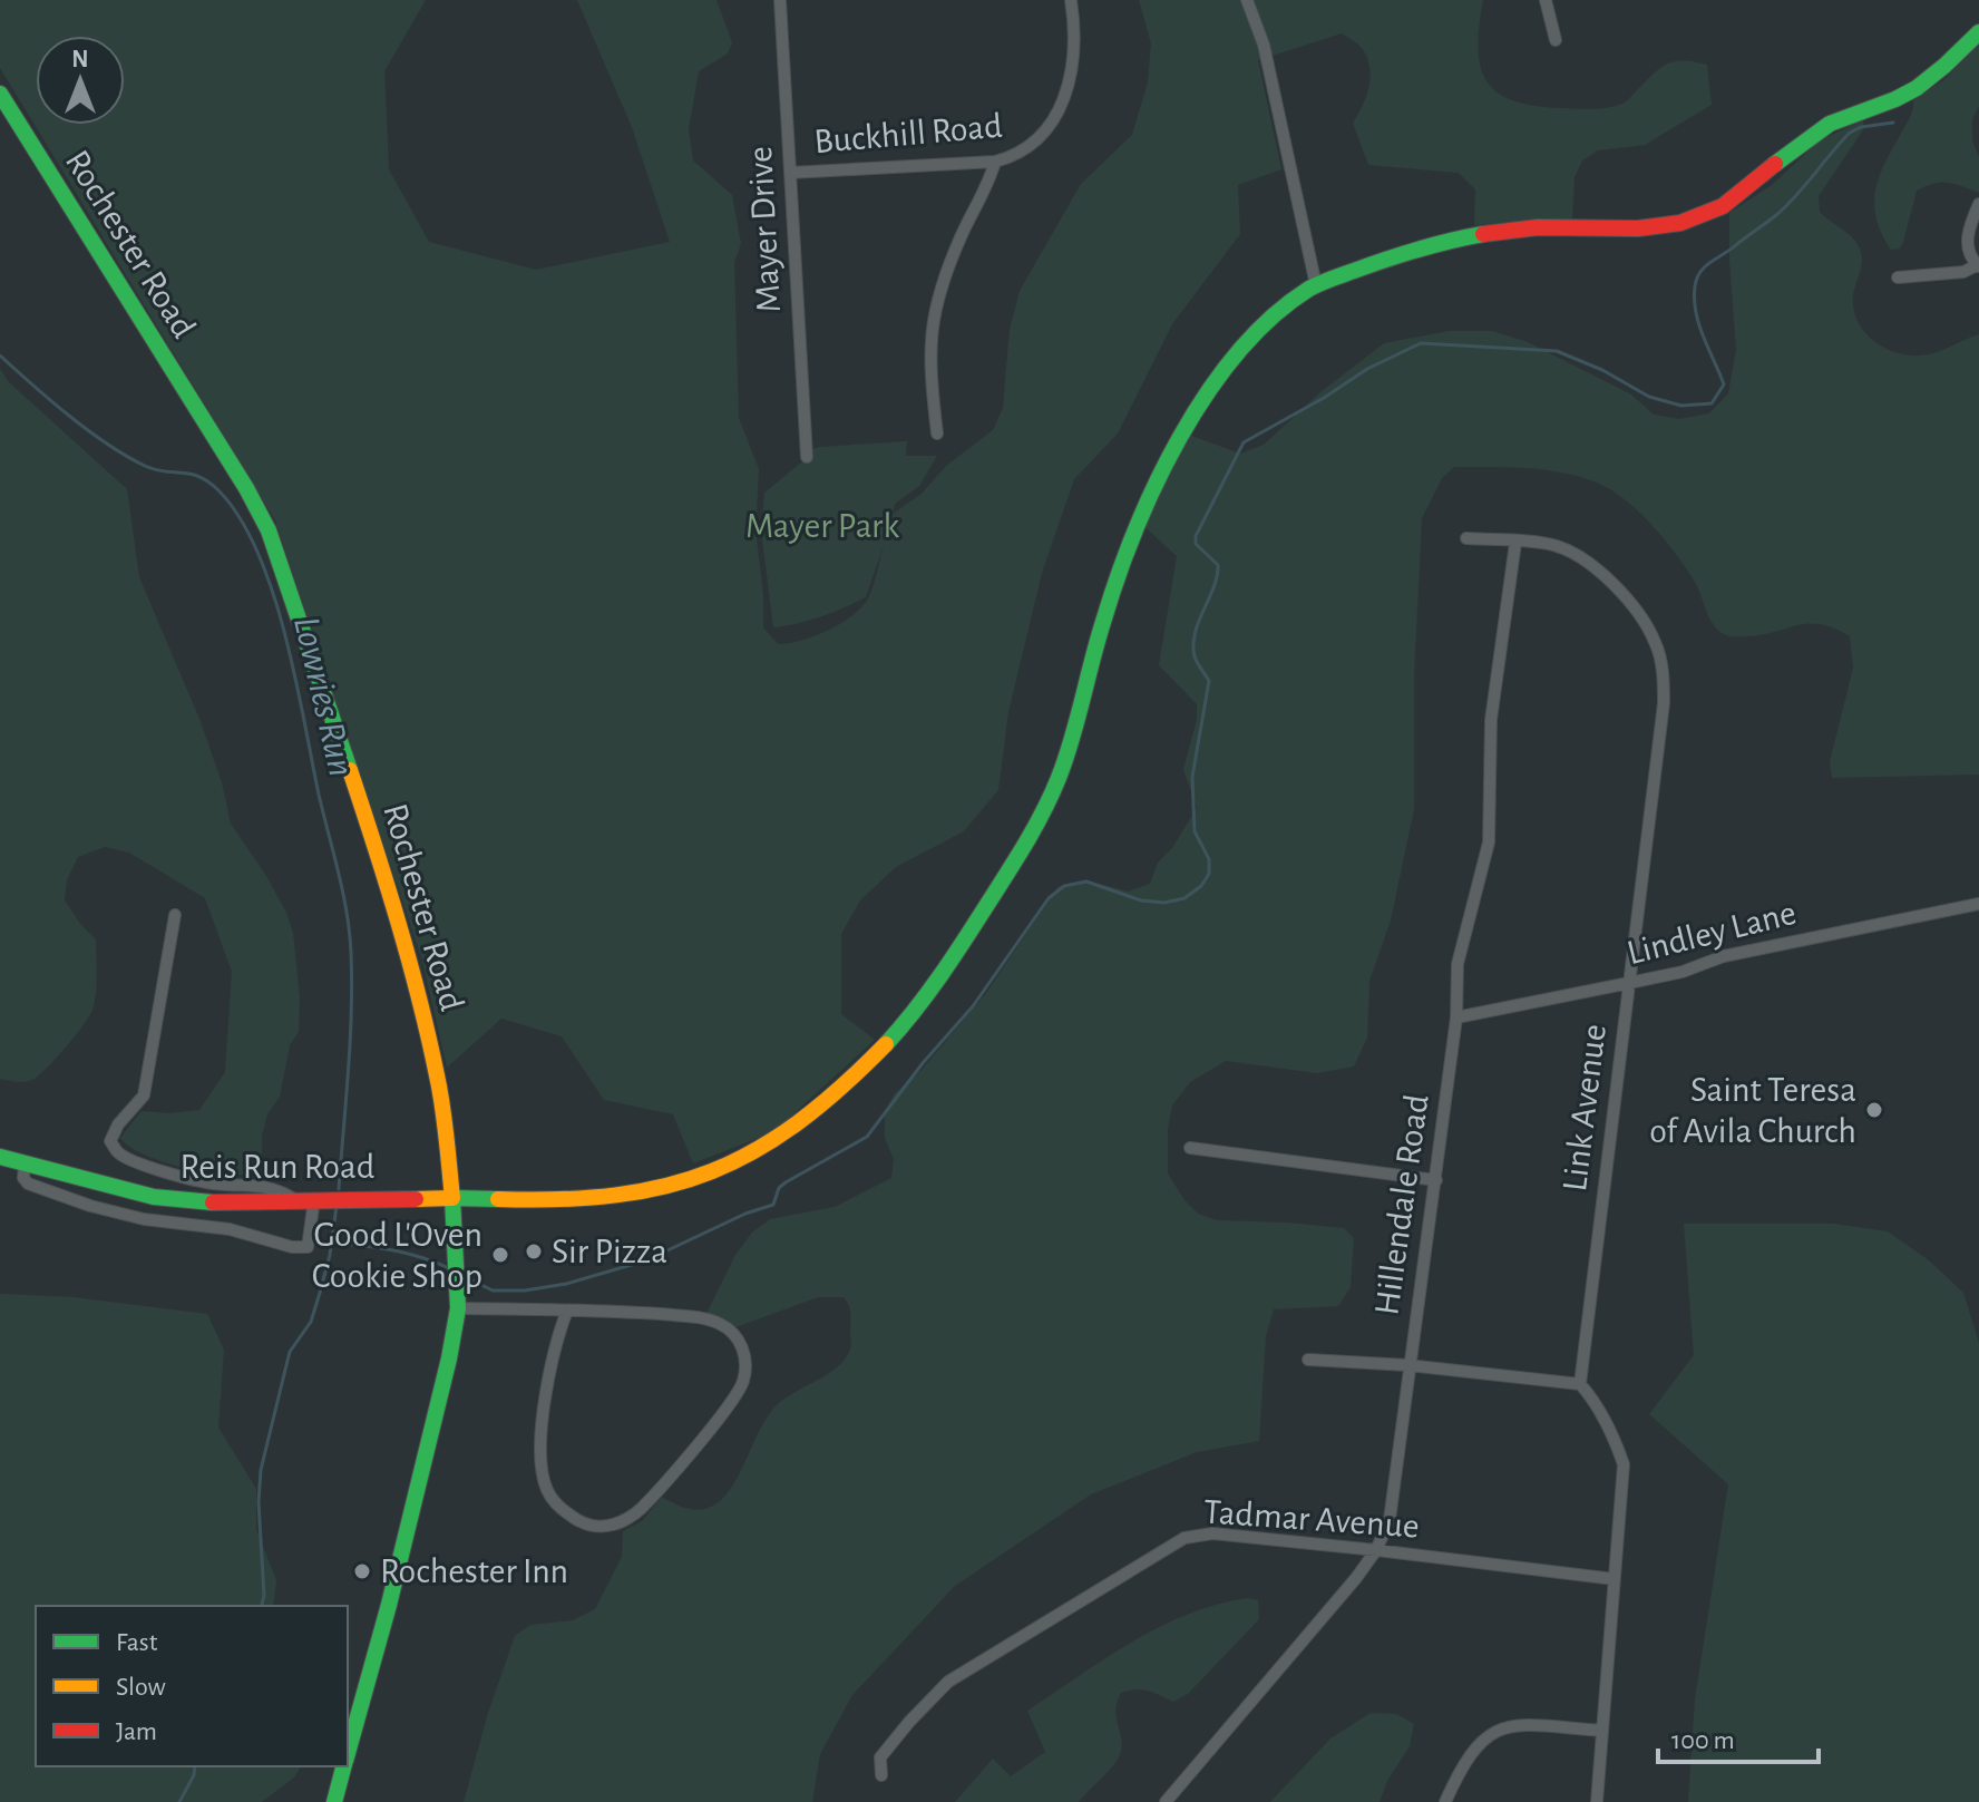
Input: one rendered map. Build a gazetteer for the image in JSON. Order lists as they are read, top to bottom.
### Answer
{
  "streets": {
    "main road": ["Rochester Road", "Reis Run Road"],
    "street": [
      "Buckhill Road",
      "Mayer Drive",
      "Lindley Lane",
      "Link Avenue",
      "Hillendale Road",
      "Tadmar Avenue"
    ]
  },
  "crossings": [
    ["Buckhill Road", "Mayer Drive"],
    ["Rochester Road", "Reis Run Road"],
    ["Lindley Lane", "Link Avenue"],
    ["Lindley Lane", "Hillendale Road"],
    ["Link Avenue", "Hillendale Road"],
    ["Hillendale Road", "Tadmar Avenue"]
  ],
  "water": ["Lowries Run"],
  "parks": ["Mayer Park"],
  "places": [
    "Saint Teresa of Avila Church",
    "Sir Pizza",
    "Good L'Oven Cookie Shop",
    "Rochester Inn"
  ],
  "legend": ["Fast", "Slow", "Jam"],
  "scale_bar": "100 m",
  "north": "top"
}
